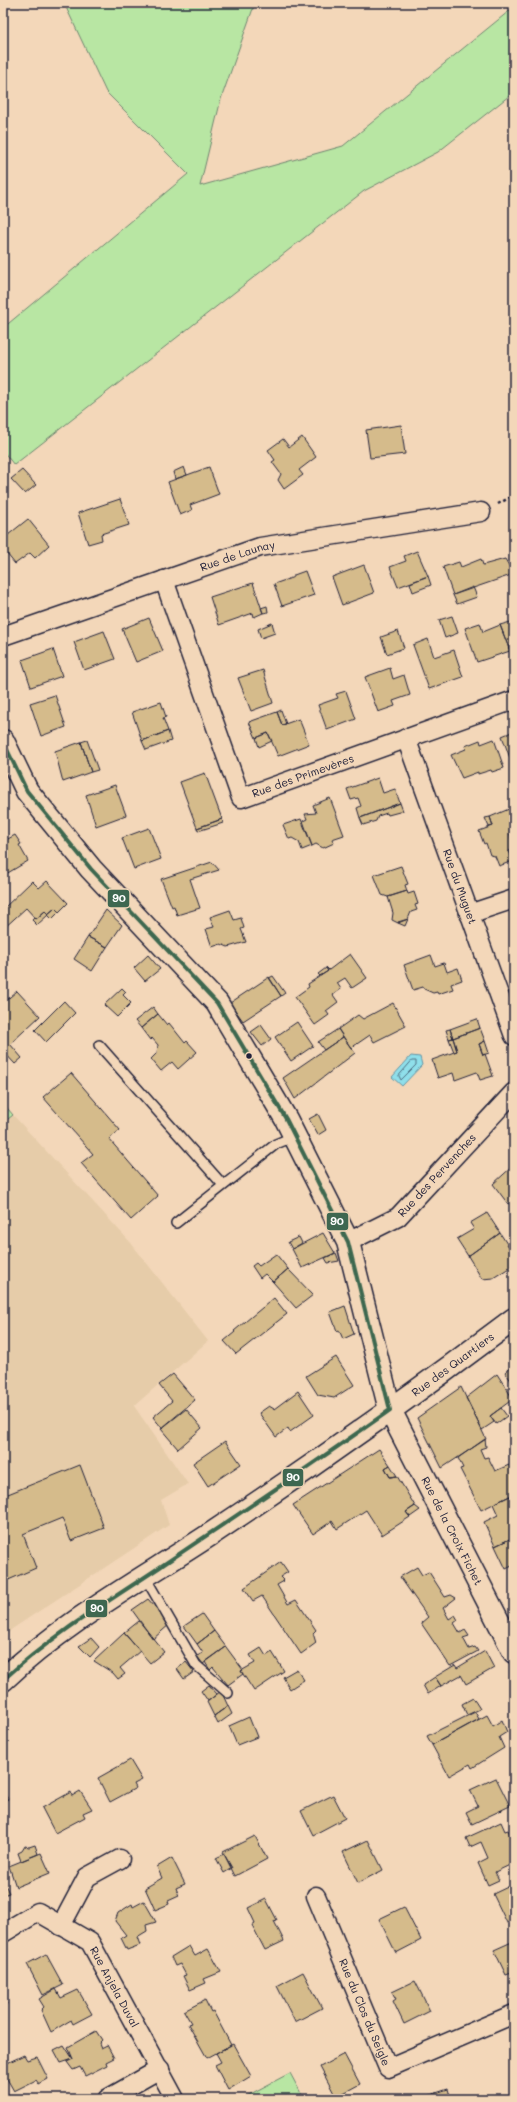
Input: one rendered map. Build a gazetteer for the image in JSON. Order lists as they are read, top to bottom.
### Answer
{
  "streets": {
    "street": [
      "Rue de Launay",
      "Rue des Primevères",
      "Rue du Muguet",
      "Rue des Pervenches",
      "Rue des Quartiers",
      "Rue de la Croix Fichet",
      "Rue Anjela Duval",
      "Rue du Clos du Seigle"
    ]
  },
  "crossings": [
    ["Rue de Launay", "Rue des Primevères"],
    ["Rue des Primevères", "Rue du Muguet"],
    ["Rue des Pervenches", "Rue de la Croix Fichet"],
    ["Rue des Quartiers", "Rue de la Croix Fichet"]
  ],
  "lines": ["transit line 90"]
}
